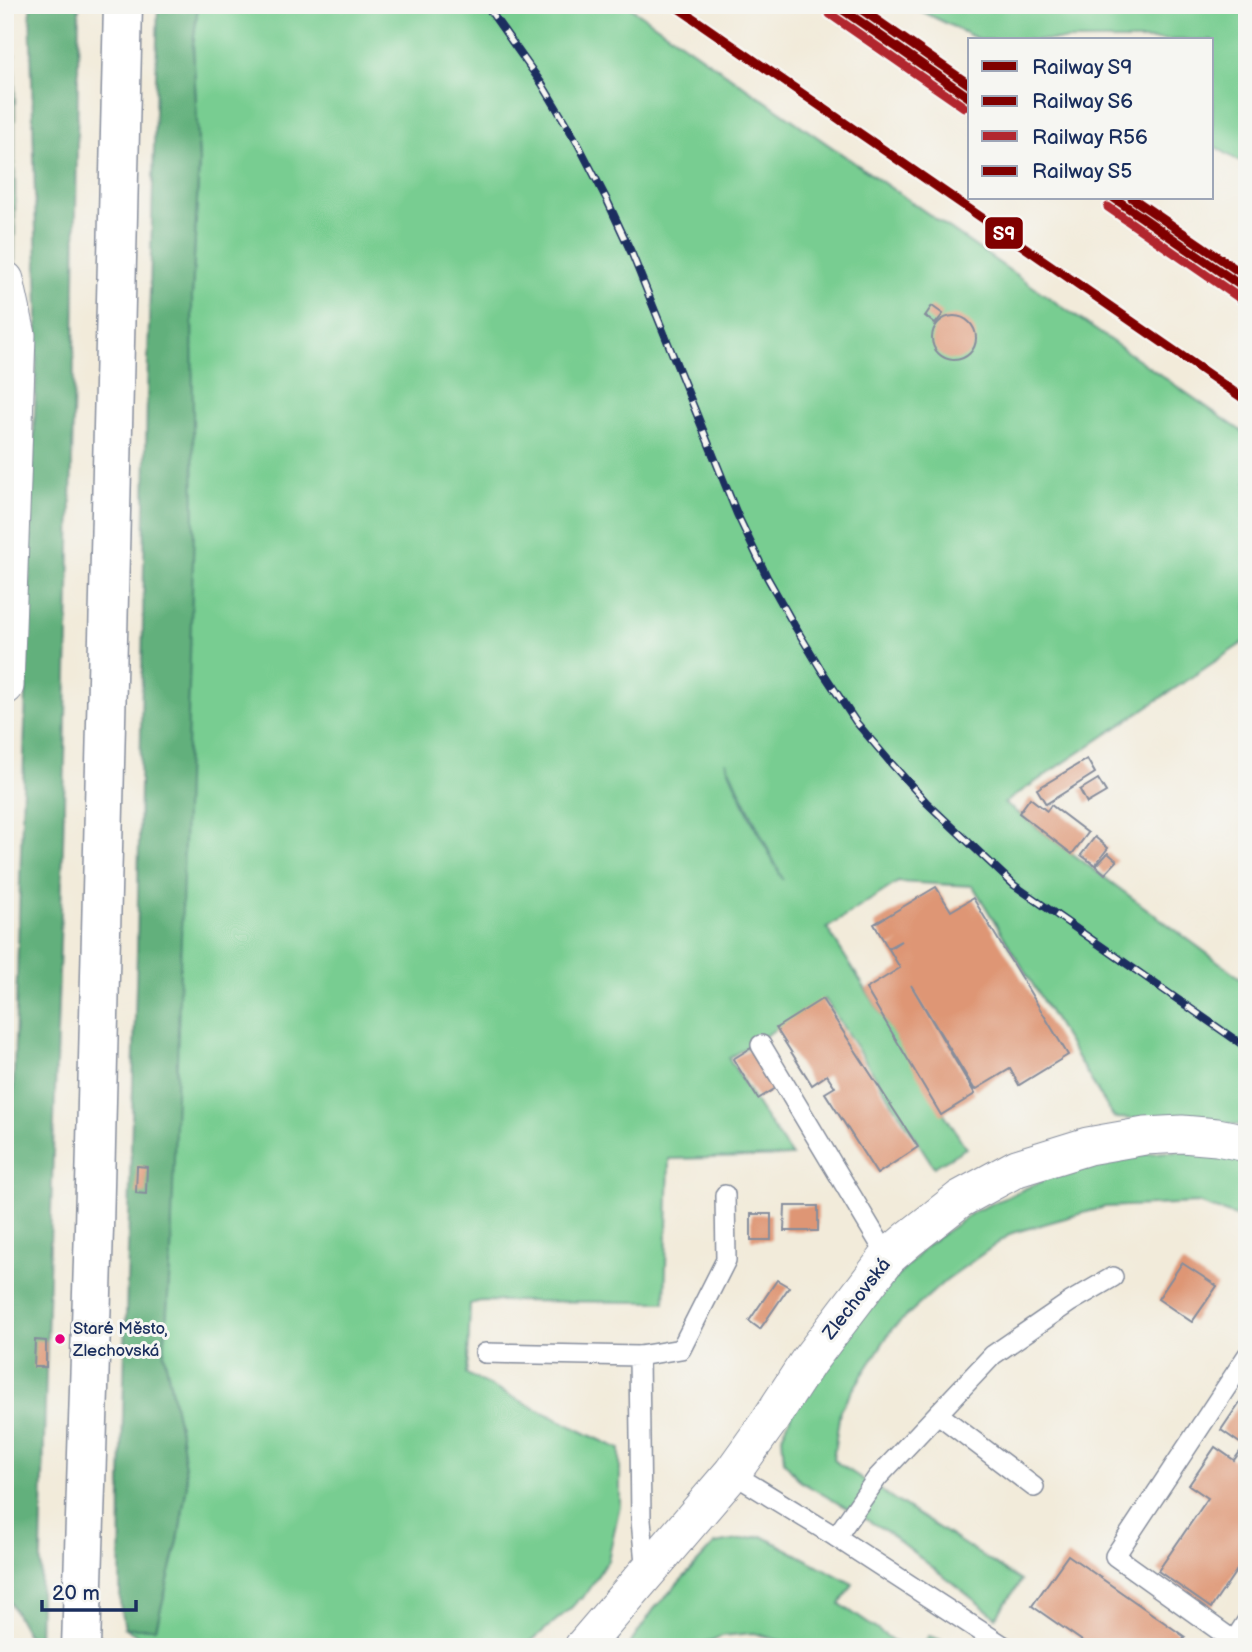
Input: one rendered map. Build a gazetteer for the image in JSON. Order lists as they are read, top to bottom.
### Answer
{
  "streets": {
    "street": ["Zlechovská"]
  },
  "places": ["Staré Město, Zlechovská"],
  "lines": [
    "rail line S9",
    "rail line S6",
    "rail line S5",
    "rail line R56"
  ],
  "legend": [
    "Railway S9",
    "Railway S6",
    "Railway R56",
    "Railway S5"
  ],
  "scale_bar": "20 m"
}
